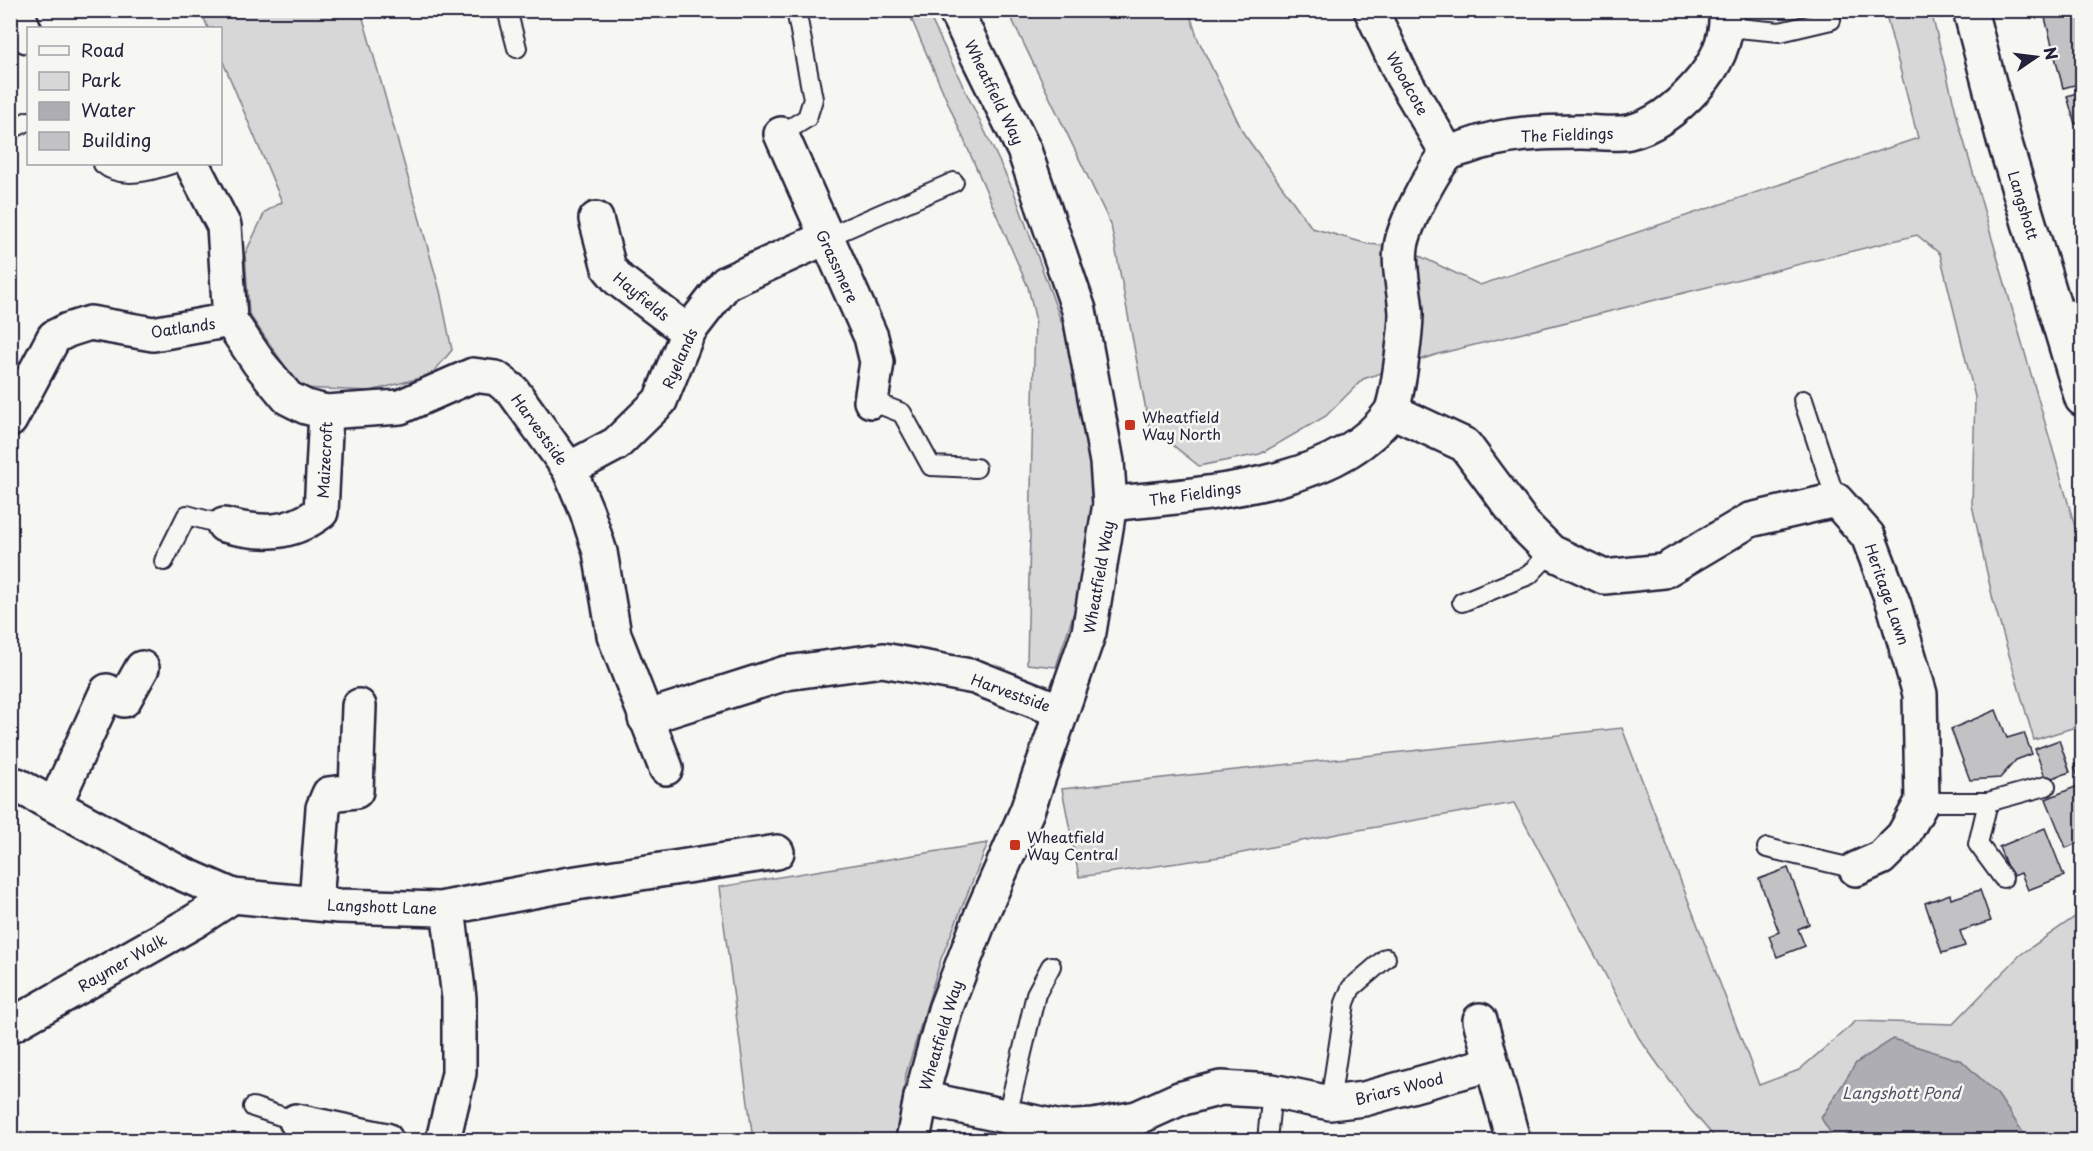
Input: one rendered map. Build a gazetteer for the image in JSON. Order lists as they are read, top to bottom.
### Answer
{
  "streets": {
    "street": [
      "Woodcote",
      "Wheatfield Way",
      "The Fieldings",
      "Langshott",
      "Grassmere",
      "Hayfields",
      "Oatlands",
      "Ryelands",
      "Harvestside",
      "Maizecroft",
      "Heritage Lawn",
      "Langshott Lane",
      "Raymer Walk",
      "Briars Wood"
    ]
  },
  "crossings": [
    ["Woodcote", "The Fieldings"],
    ["Wheatfield Way", "The Fieldings"],
    ["Wheatfield Way", "Harvestside"],
    ["Wheatfield Way", "Briars Wood"],
    ["Grassmere", "Ryelands"],
    ["Hayfields", "Ryelands"],
    ["Oatlands", "Harvestside"],
    ["Ryelands", "Harvestside"],
    ["Harvestside", "Maizecroft"],
    ["Langshott Lane", "Raymer Walk"]
  ],
  "water": ["Langshott Pond"],
  "places": {
    "transit": ["Wheatfield Way North", "Wheatfield Way Central"]
  },
  "legend": [
    "Road",
    "Park",
    "Water",
    "Building"
  ],
  "north": "right"
}
